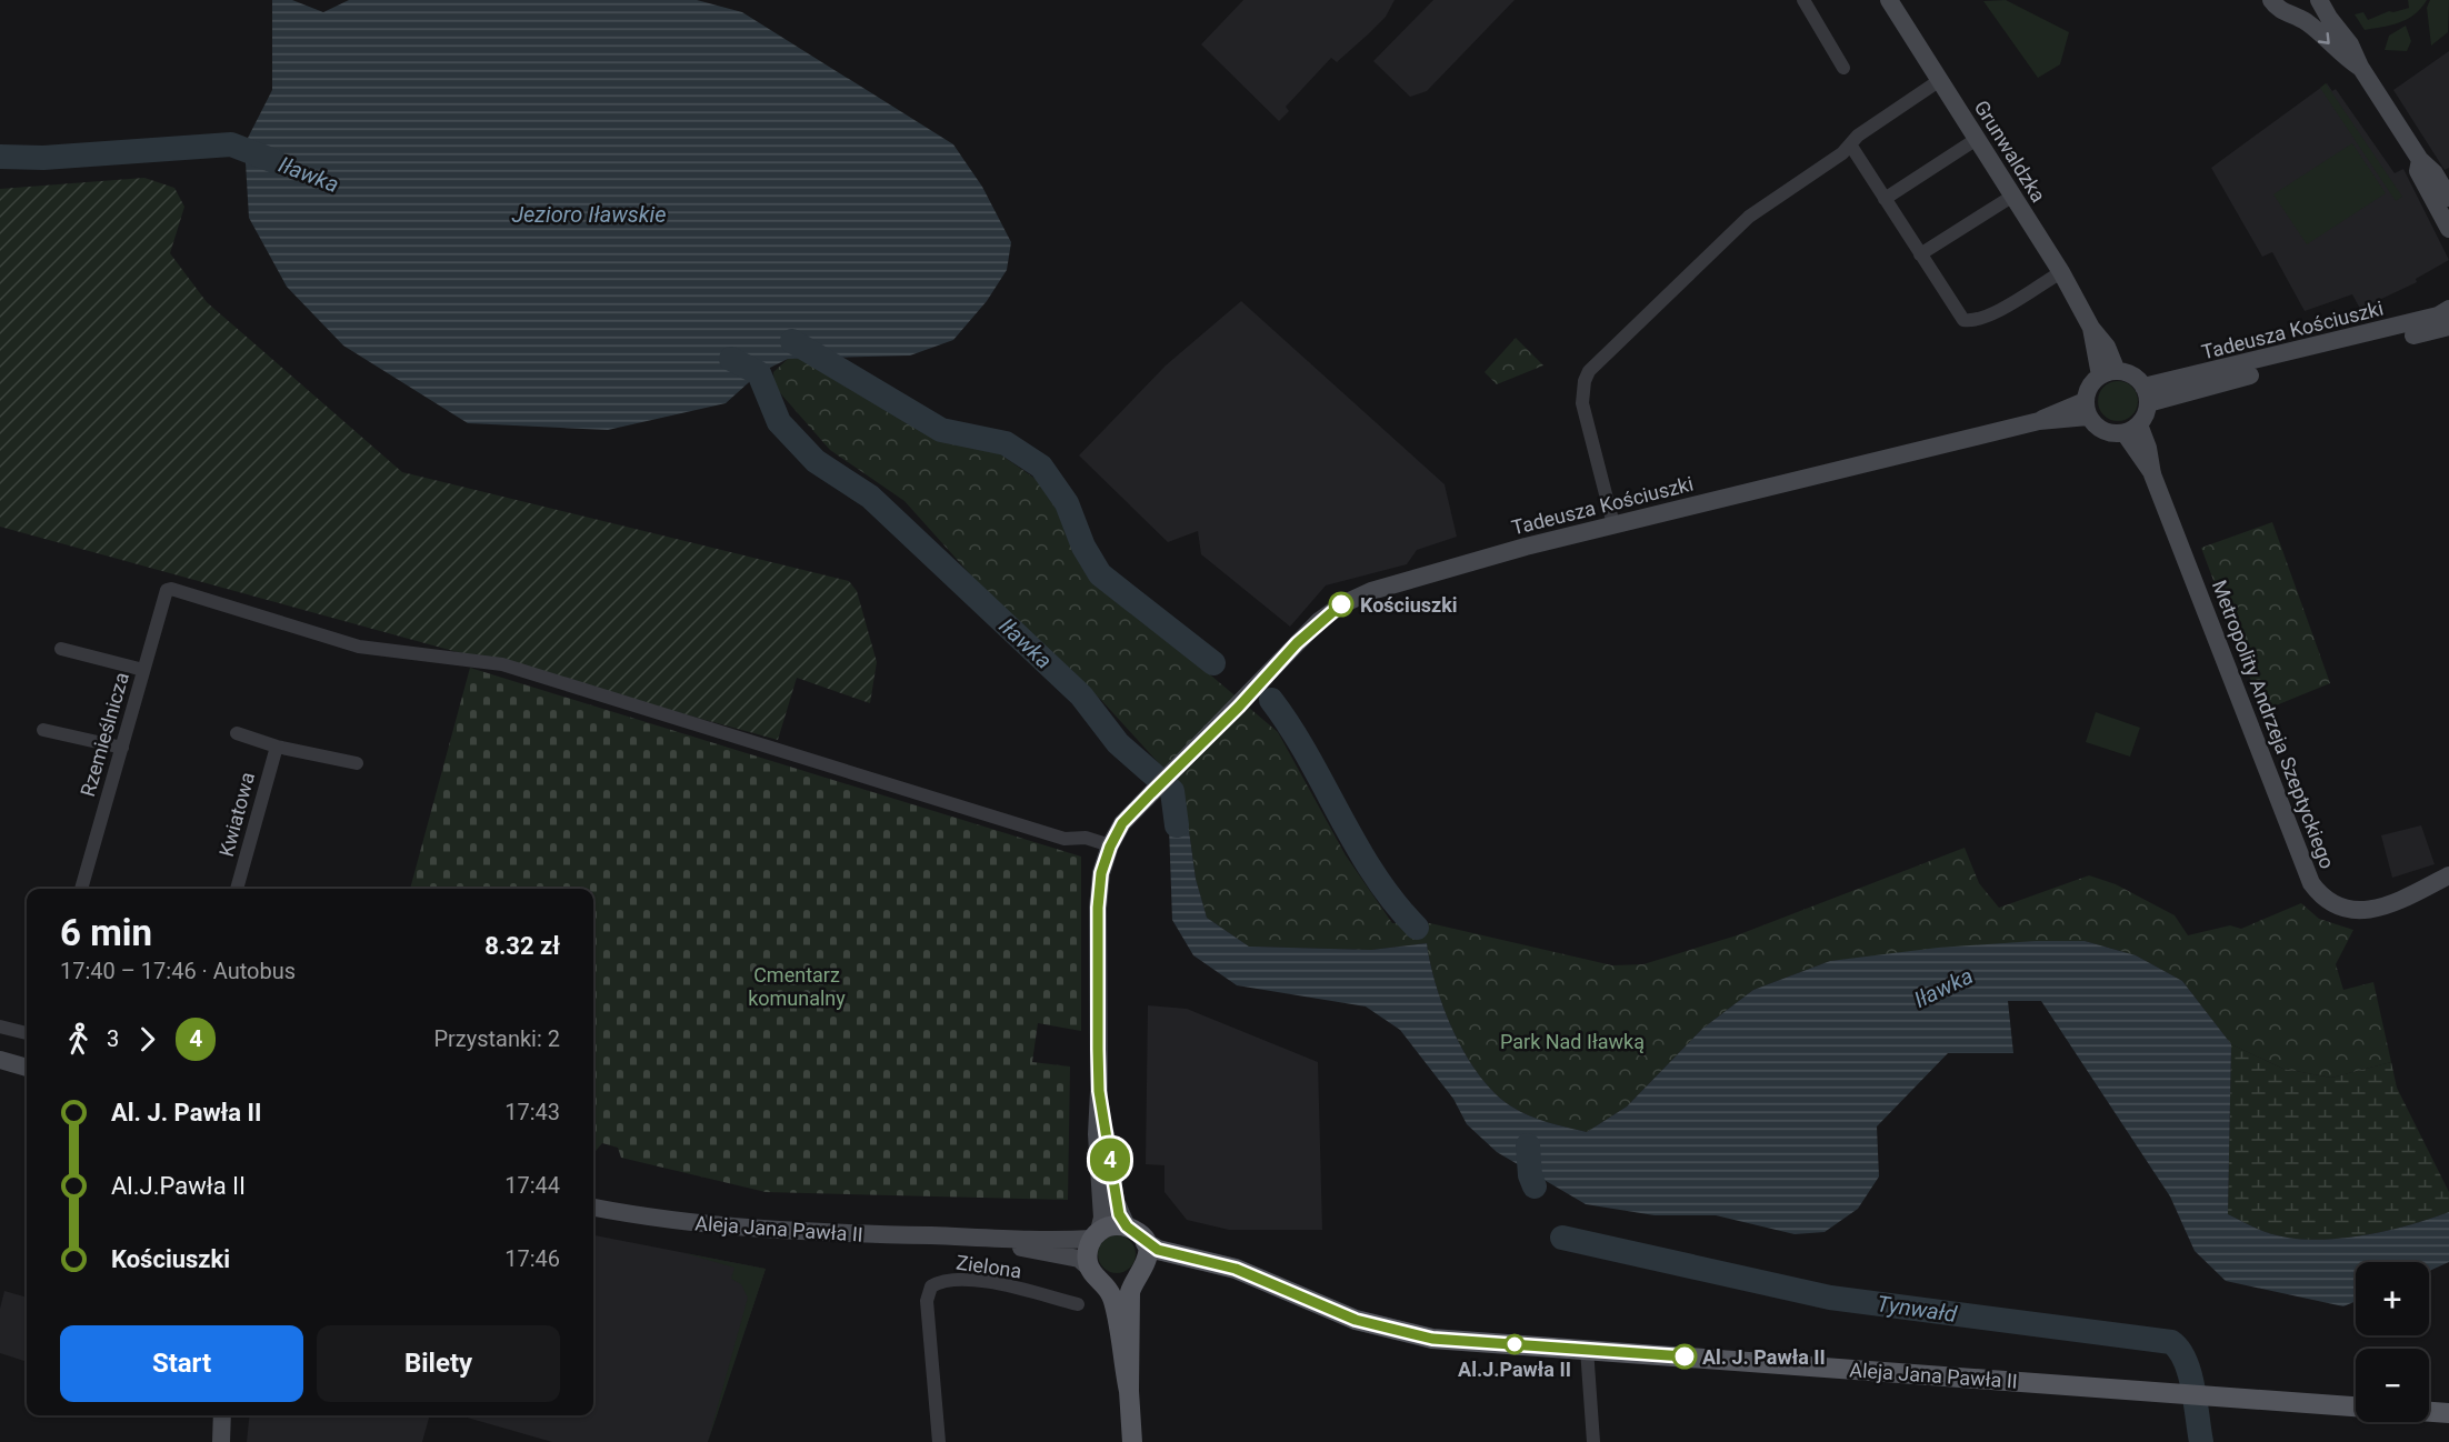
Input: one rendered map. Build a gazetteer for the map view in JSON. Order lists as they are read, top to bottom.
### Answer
{
  "streets": {
    "main road": [
      "Grunwaldzka",
      "Tadeusza Kościuszki",
      "Metropolity Andrzeja Szeptyckiego",
      "Aleja Jana Pawła II"
    ],
    "street": ["Rzemieślnicza", "Kwiatowa", "Zielona"]
  },
  "crossings": [
    ["Grunwaldzka", "Tadeusza Kościuszki"],
    ["Grunwaldzka", "Metropolity Andrzeja Szeptyckiego"],
    ["Tadeusza Kościuszki", "Metropolity Andrzeja Szeptyckiego"],
    ["Tadeusza Kościuszki", "Rzemieślnicza"]
  ],
  "water": ["Iławka", "Jezioro Iławskie", "Tynwałd"],
  "parks": ["Cmentarz komunalny", "Park Nad Iławką"],
  "places": ["Kościuszki", "Al.J.Pawła II", "Al. J. Pawła II"],
  "lines": ["bus line 4"],
  "page": {
    "on_map": "4",
    "heading": ["6 min", "17:40 – 17:46 · Autobus", "8.32 zł"],
    "legs": ["3", "4", "Przystanki: 2"],
    "list": [
      {
        "name": "Al. J. Pawła II",
        "value": "17:43"
      },
      {
        "name": "Al.J.Pawła II",
        "value": "17:44"
      },
      {
        "name": "Kościuszki",
        "value": "17:46"
      }
    ],
    "map_buttons": ["+", "−"],
    "buttons": ["Start", "Bilety"]
  }
}
